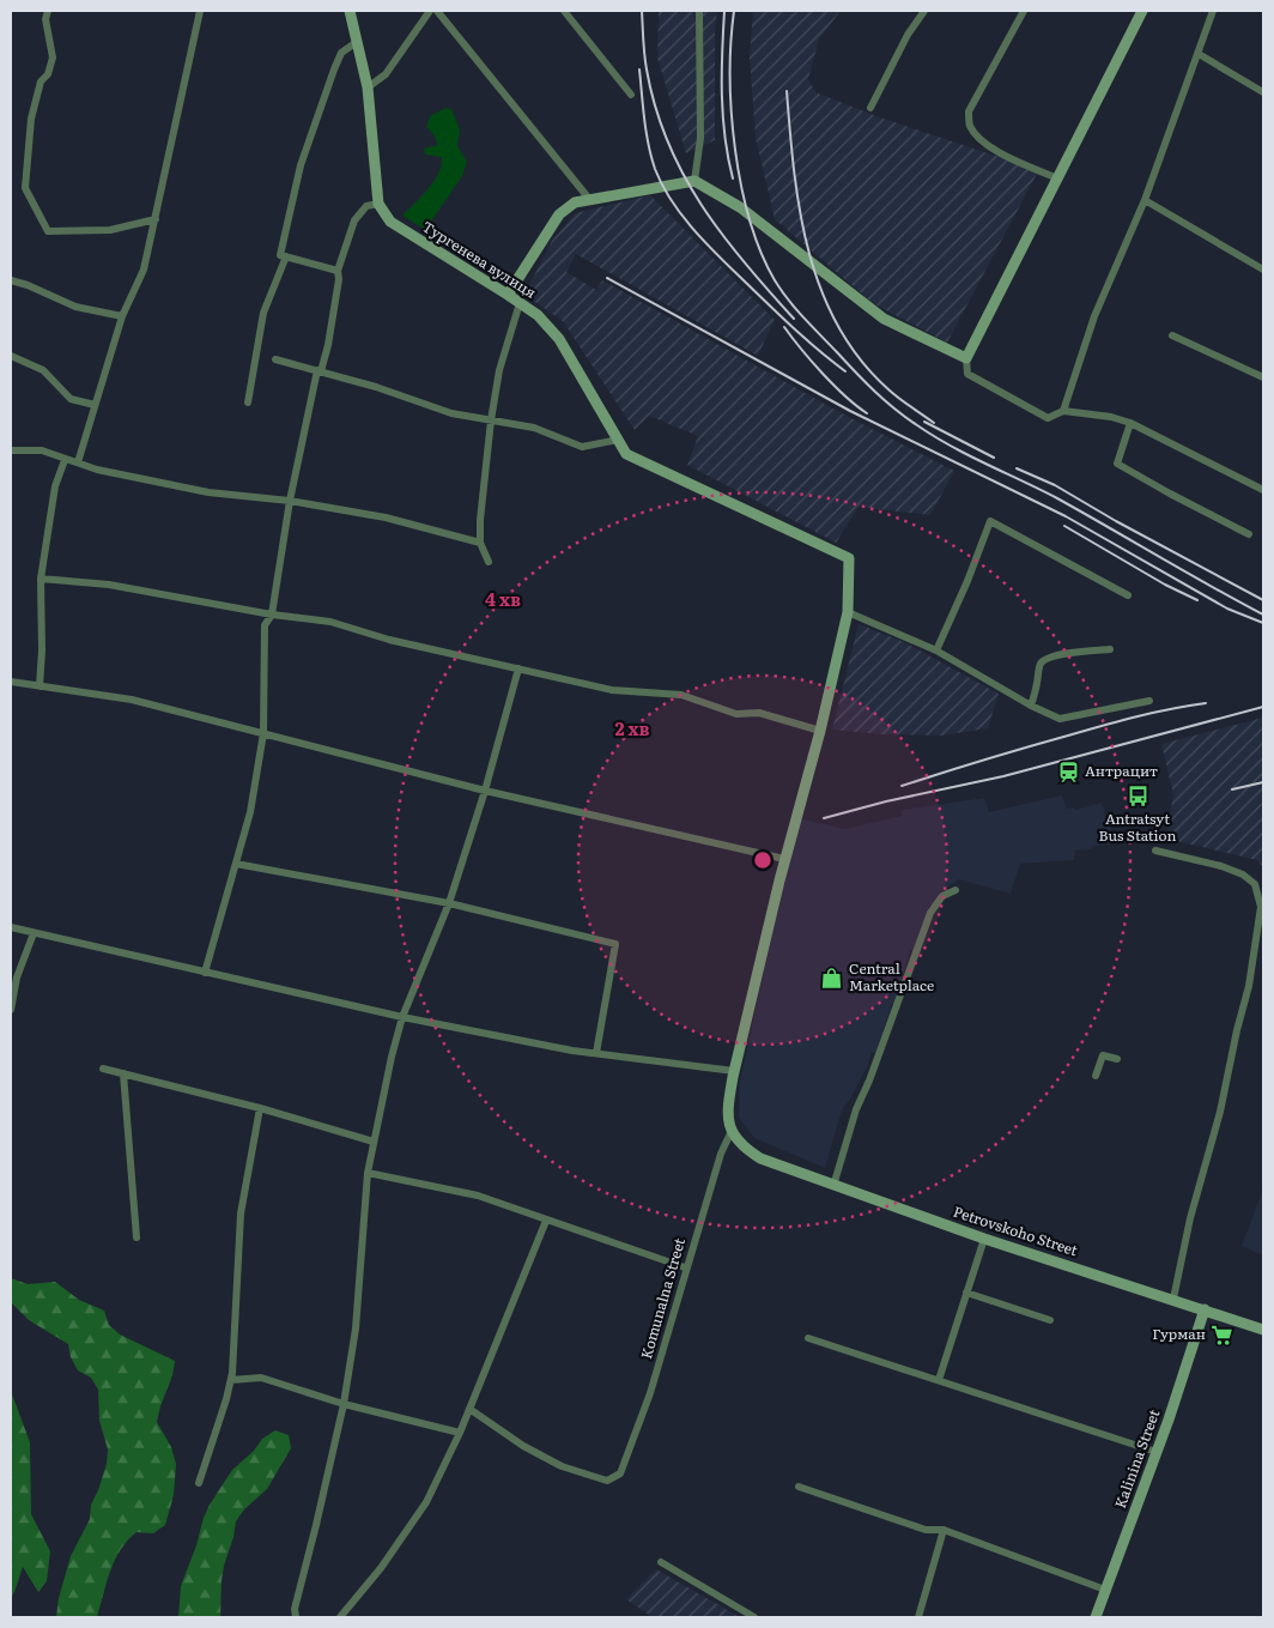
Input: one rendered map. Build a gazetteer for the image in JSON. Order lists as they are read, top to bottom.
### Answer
{
  "streets": {
    "street": [
      "Тургенева вулиця",
      "Petrovskoho Street",
      "Komunalna Street",
      "Kalinina Street"
    ]
  },
  "crossings": [
    ["Petrovskoho Street", "Komunalna Street"],
    ["Petrovskoho Street", "Kalinina Street"]
  ],
  "places": {
    "station": ["Антрацит"],
    "bus stop": ["Antratsyt Bus Station"],
    "shop": ["Central Marketplace"],
    "supermarket": ["Гурман"]
  },
  "rings": ["4 хв", "2 хв"]
}
